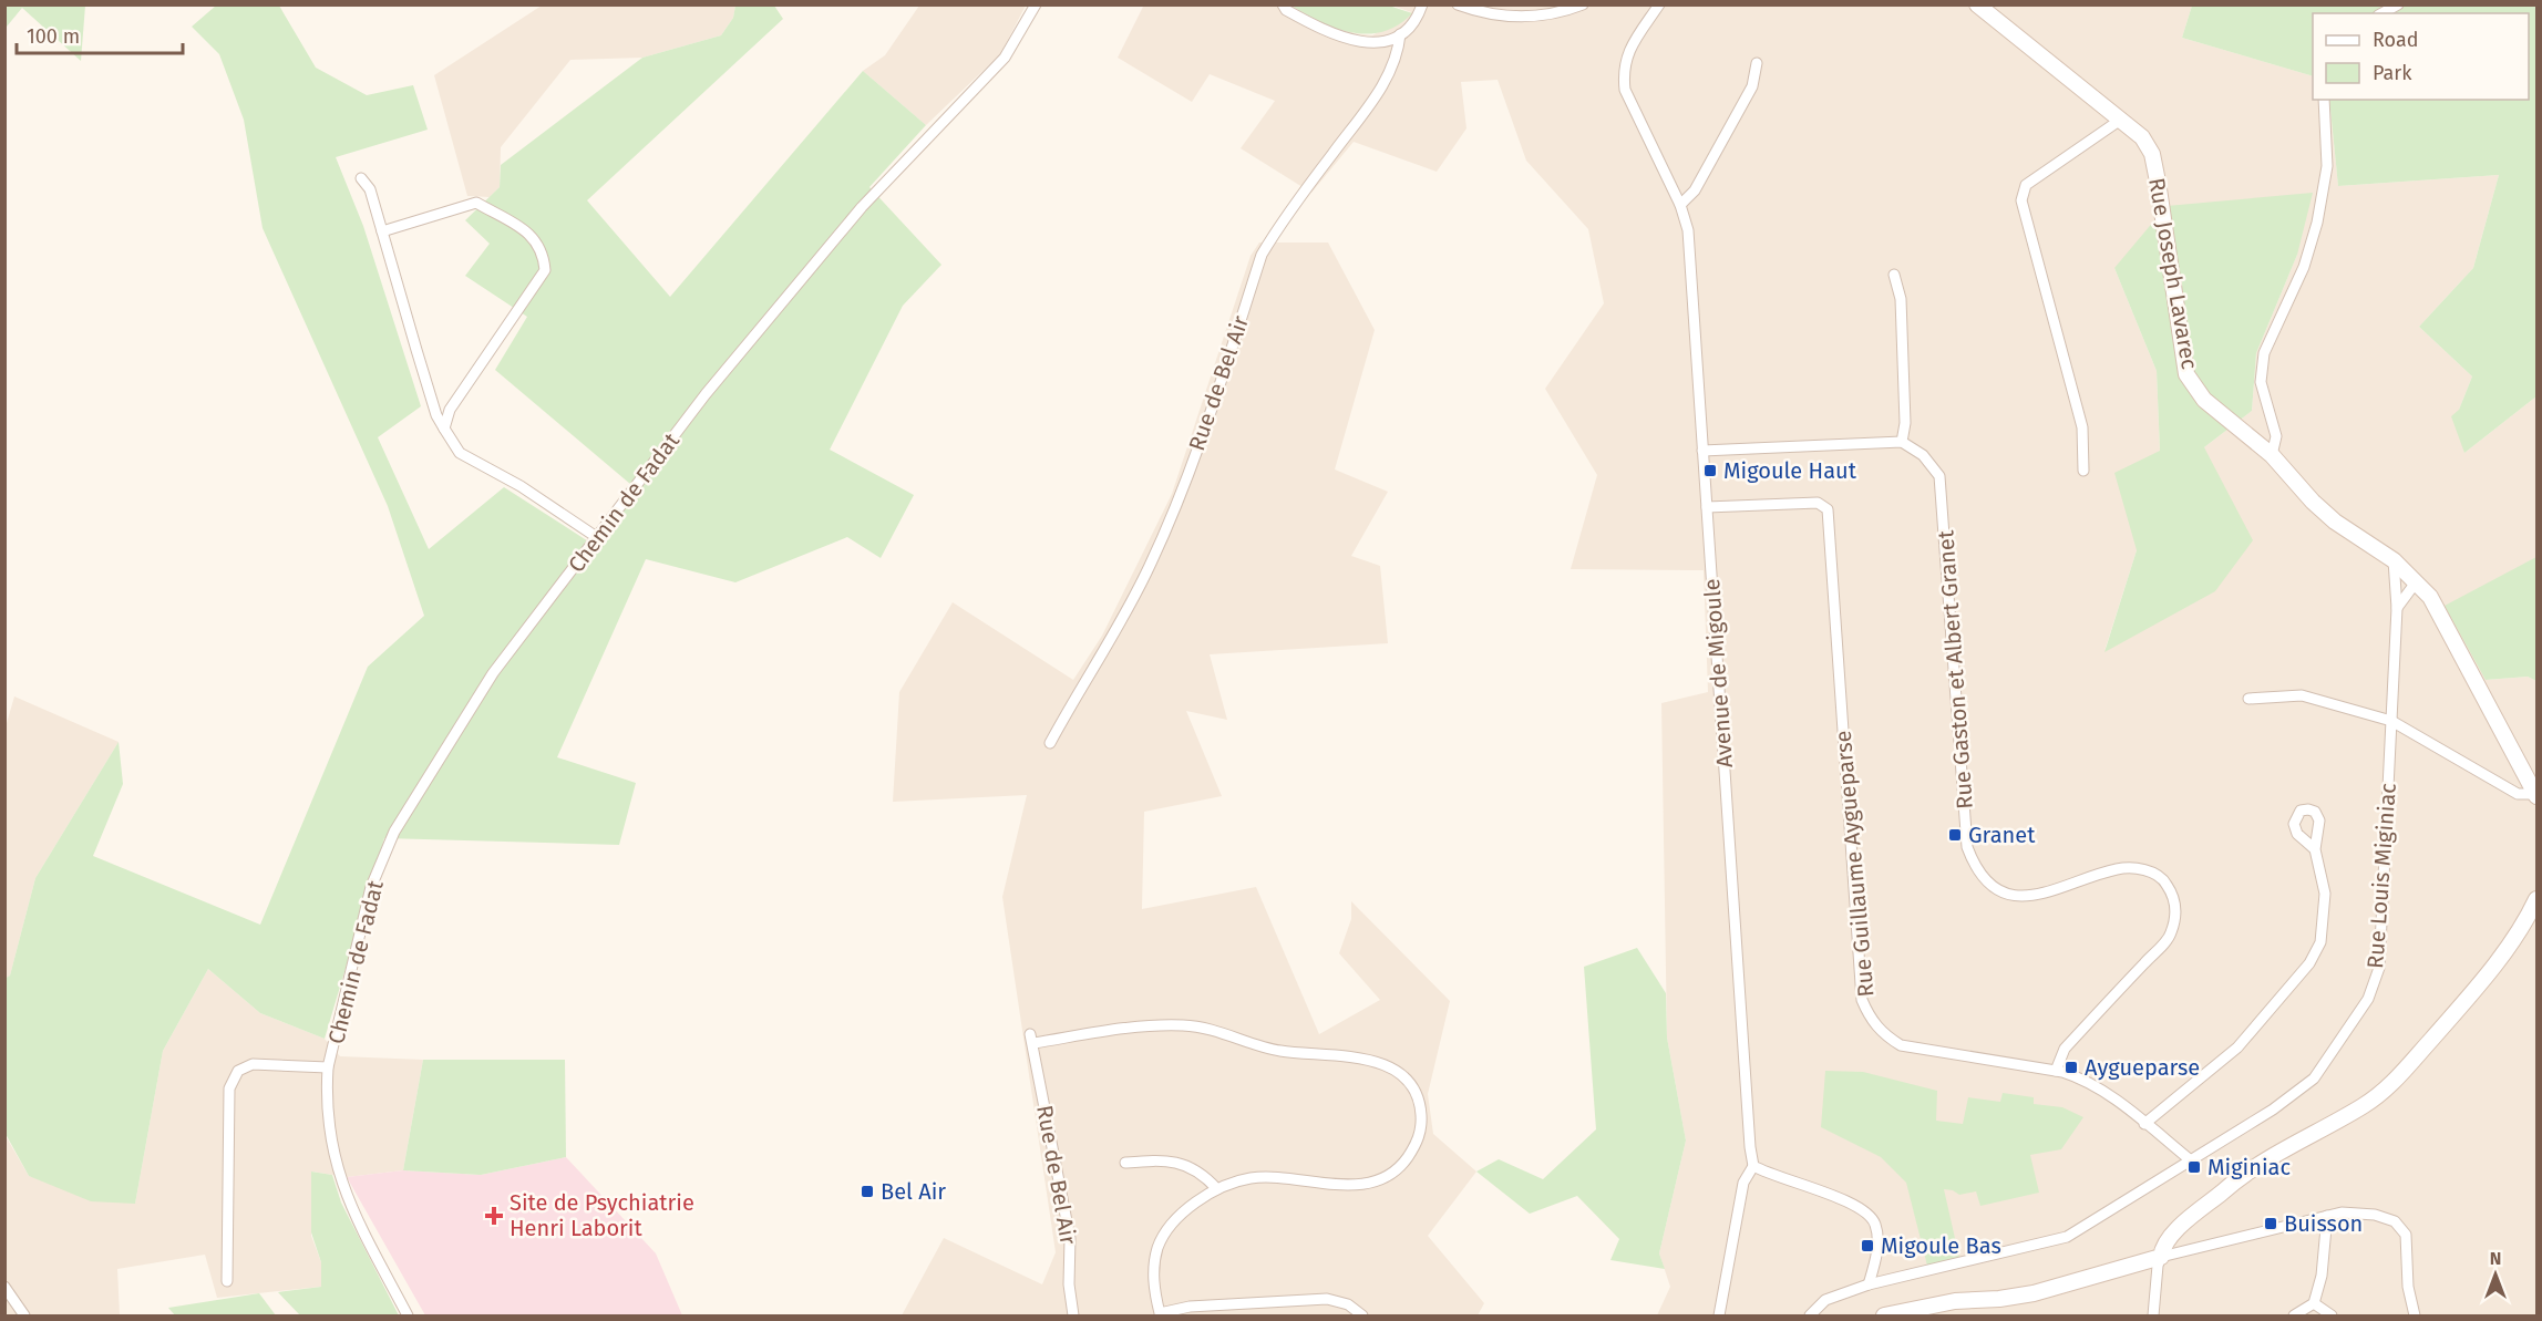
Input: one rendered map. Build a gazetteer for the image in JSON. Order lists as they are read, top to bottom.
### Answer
{
  "streets": {
    "street": [
      "Rue Joseph Lavarec",
      "Rue de Bel Air",
      "Chemin de Fadat",
      "Rue Gaston et Albert Granet",
      "Avenue de Migoule",
      "Rue Guillaume Aygueparse",
      "Rue Louis Miginiac"
    ]
  },
  "crossings": [
    ["Rue Joseph Lavarec", "Rue Louis Miginiac"],
    ["Rue Gaston et Albert Granet", "Rue Guillaume Aygueparse"],
    ["Avenue de Migoule", "Rue Guillaume Aygueparse"],
    ["Rue Guillaume Aygueparse", "Rue Louis Miginiac"]
  ],
  "places": {
    "transit": [
      "Migoule Haut",
      "Granet",
      "Aygueparse",
      "Miginiac",
      "Bel Air",
      "Buisson",
      "Migoule Bas"
    ],
    "health": ["Site de Psychiatrie Henri Laborit"]
  },
  "legend": ["Road", "Park"],
  "scale_bar": "100 m",
  "north": "top"
}
